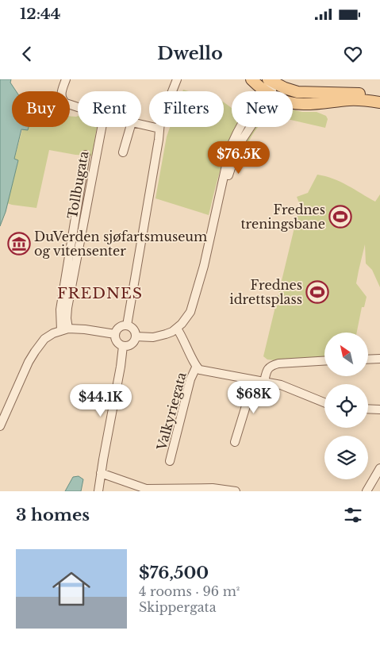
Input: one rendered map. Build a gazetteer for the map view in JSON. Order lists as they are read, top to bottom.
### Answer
{
  "streets": {
    "street": ["Tollbugata", "Valkyriegata"]
  },
  "districts": ["FREDNES"],
  "places": {
    "sports": ["Frednes treningsbane", "Frednes idrettsplass"],
    "museum": ["DuVerden sjøfartsmuseum og vitensenter"]
  },
  "north": "top left",
  "page": {
    "status": "12:44",
    "header": "Dwello",
    "chip": [
      "Buy",
      "Rent",
      "Filters",
      "New"
    ],
    "price": ["$76.5K", "$68K", "$44.1K"],
    "heading": "3 homes",
    "list": [
      {
        "name": "$76,500",
        "note": "4 rooms · 96 m² · Skippergata"
      }
    ]
  }
}
